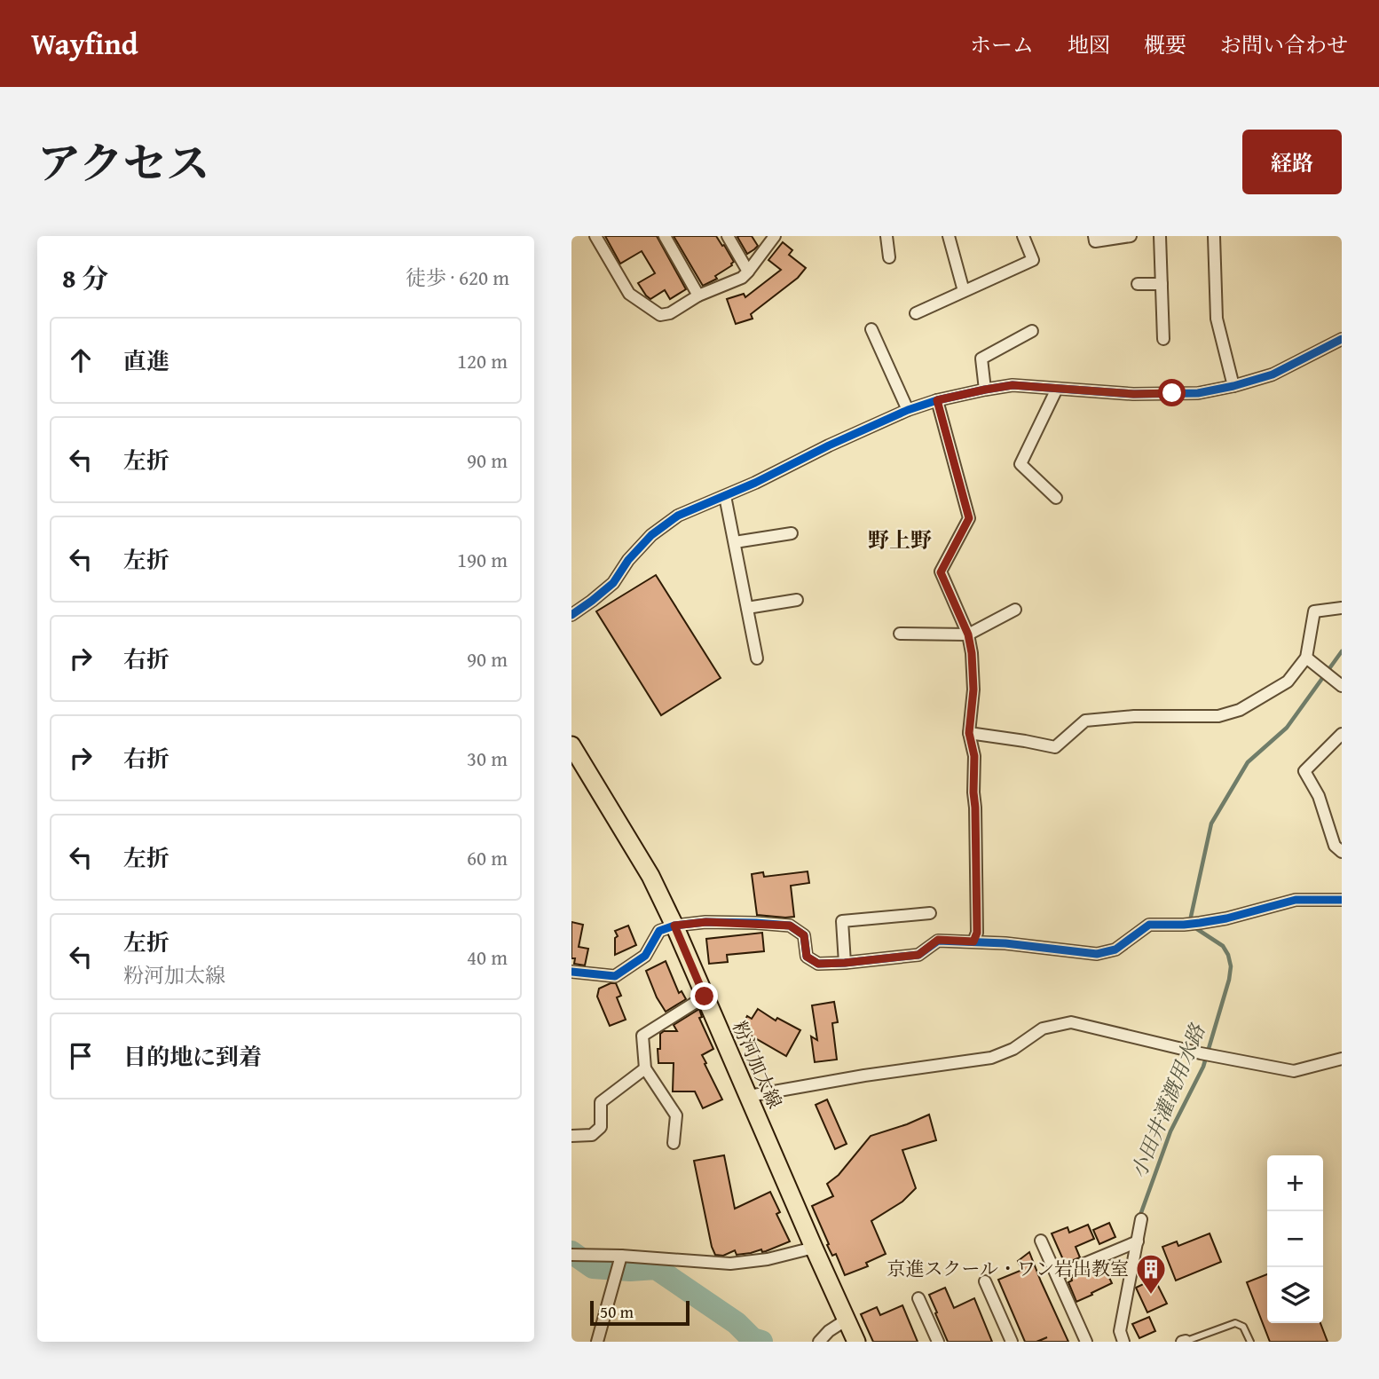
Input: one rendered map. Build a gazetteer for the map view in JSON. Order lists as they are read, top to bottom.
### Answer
{
  "streets": {
    "main road": ["粉河加太線"]
  },
  "districts": ["野上野"],
  "water": ["小田井灌漑用水路"],
  "places": {
    "building": ["京進スクール・ワン岩出教室"]
  },
  "scale_bar": "50 m",
  "page": {
    "header": "Wayfind",
    "nav": [
      "ホーム",
      "地図",
      "概要",
      "お問い合わせ"
    ],
    "title": "アクセス",
    "buttons": "経路",
    "heading": ["8 分", "徒歩 · 620 m"],
    "list": [
      ["直進", "120 m"],
      ["左折", "90 m"],
      ["左折", "190 m"],
      ["右折", "90 m"],
      ["右折", "30 m"],
      ["左折", "60 m"],
      ["左折", "粉河加太線", "40 m"],
      "目的地に到着"
    ],
    "map_buttons": ["+", "−"],
    "scale": "50 m"
  }
}
